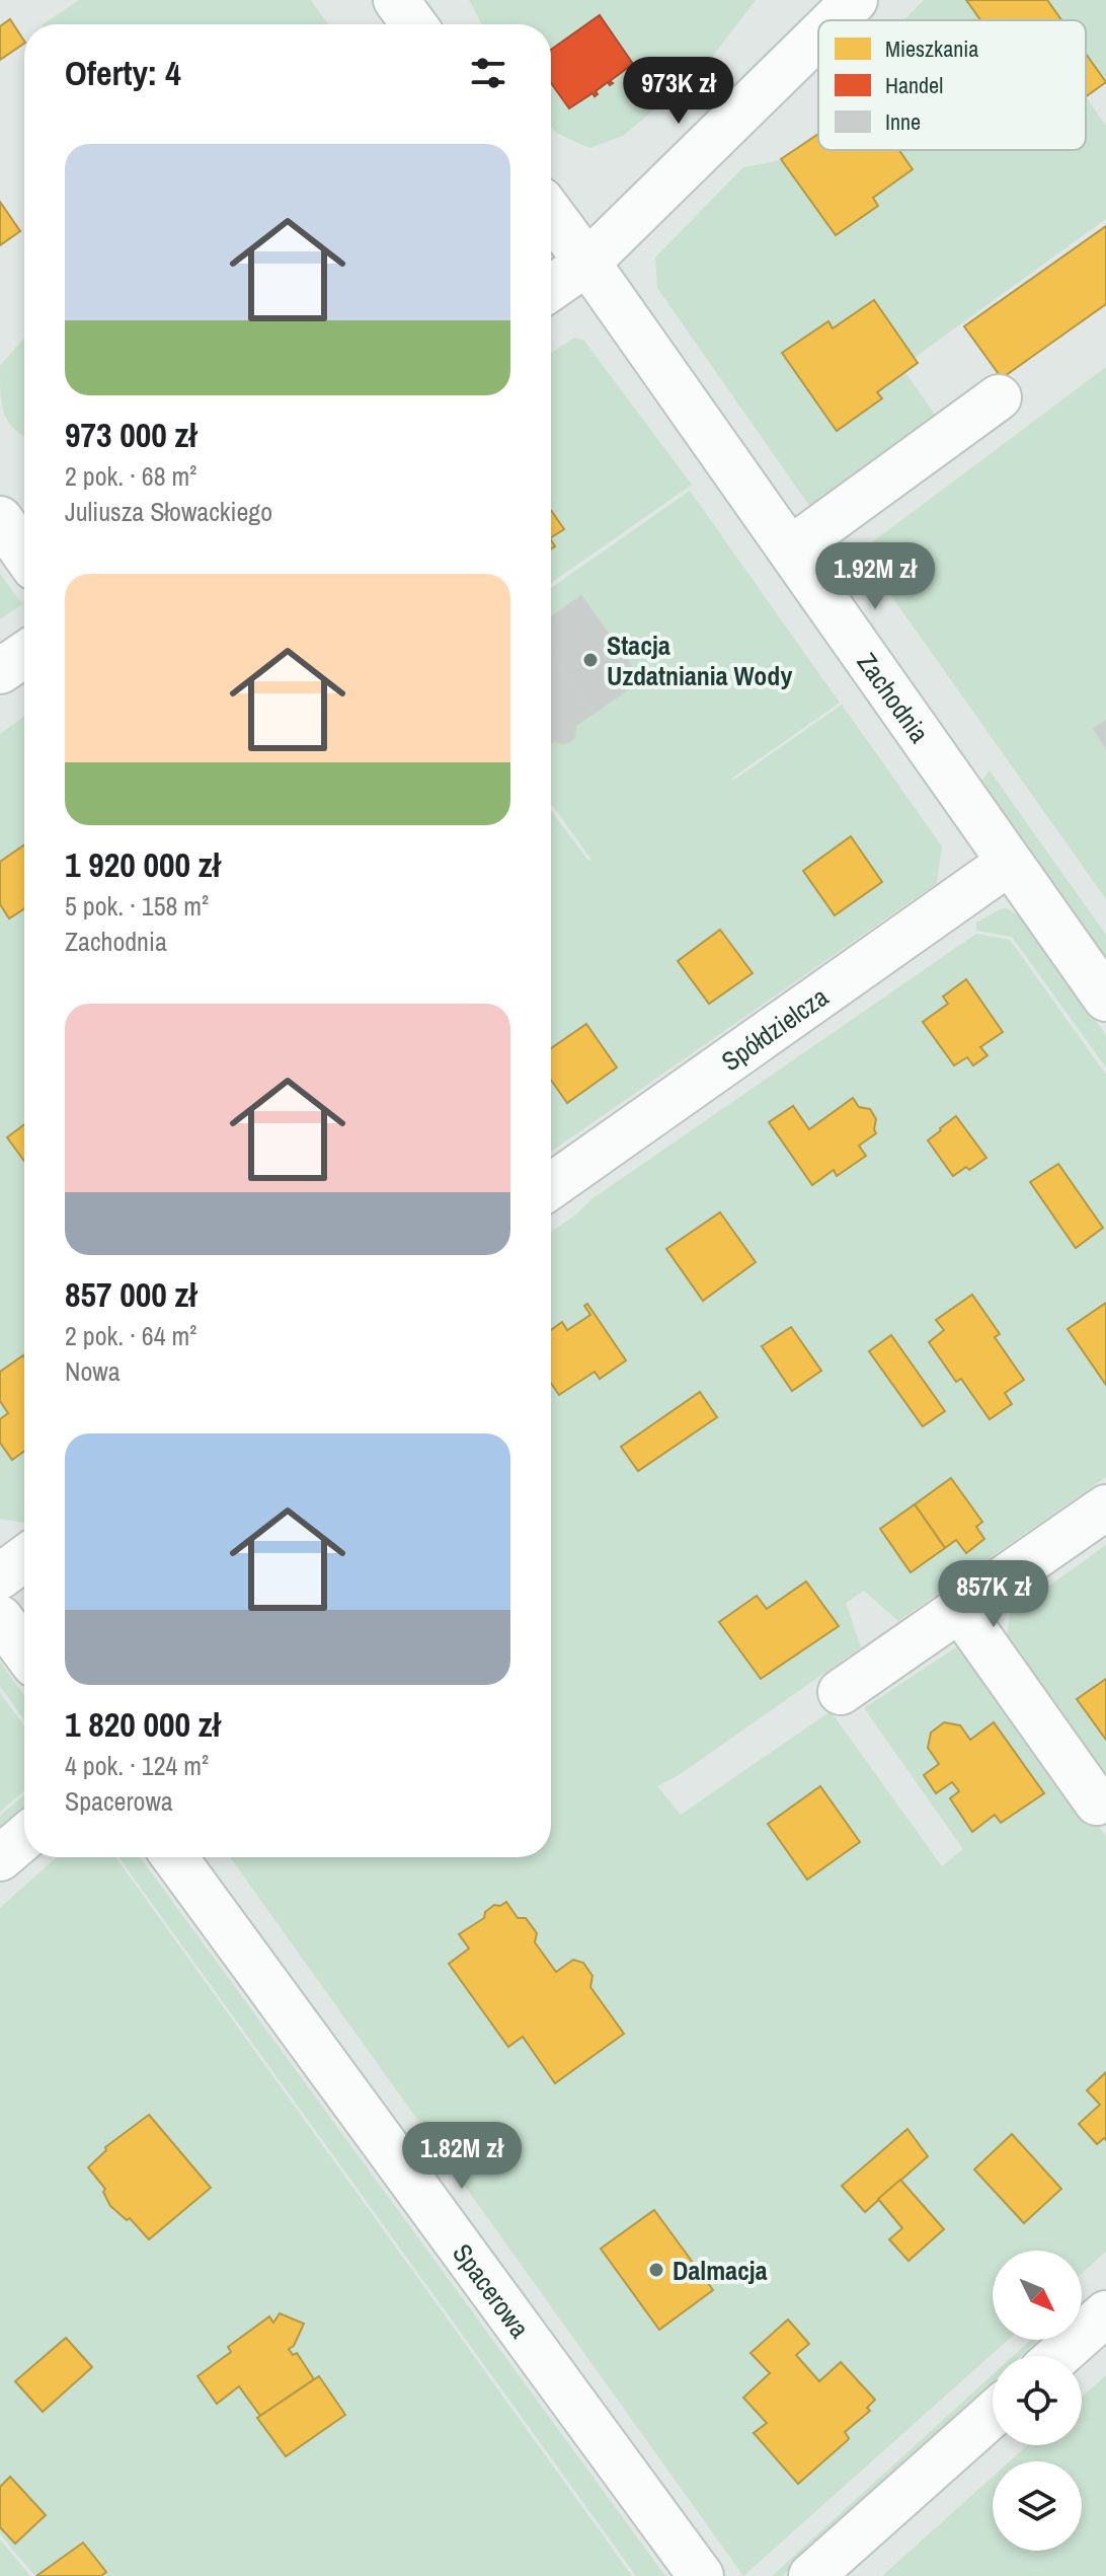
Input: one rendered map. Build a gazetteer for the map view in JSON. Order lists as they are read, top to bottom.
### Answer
{
  "streets": {
    "street": ["Zachodnia", "Spółdzielcza", "Spacerowa"]
  },
  "crossings": [
    ["Zachodnia", "Spółdzielcza"]
  ],
  "places": ["Stacja Uzdatniania Wody", "Dalmacja"],
  "legend": ["Mieszkania", "Handel", "Inne"],
  "north": "bottom right",
  "page": {
    "heading": "Oferty: 4",
    "price": [
      "973K zł",
      "1.92M zł",
      "857K zł",
      "1.82M zł"
    ],
    "list": [
      {
        "name": "973 000 zł",
        "note": "2 pok. · 68 m² · Juliusza Słowackiego"
      },
      {
        "name": "1 920 000 zł",
        "note": "5 pok. · 158 m² · Zachodnia"
      },
      {
        "name": "857 000 zł",
        "note": "2 pok. · 64 m² · Nowa"
      },
      {
        "name": "1 820 000 zł",
        "note": "4 pok. · 124 m² · Spacerowa"
      }
    ]
  }
}
